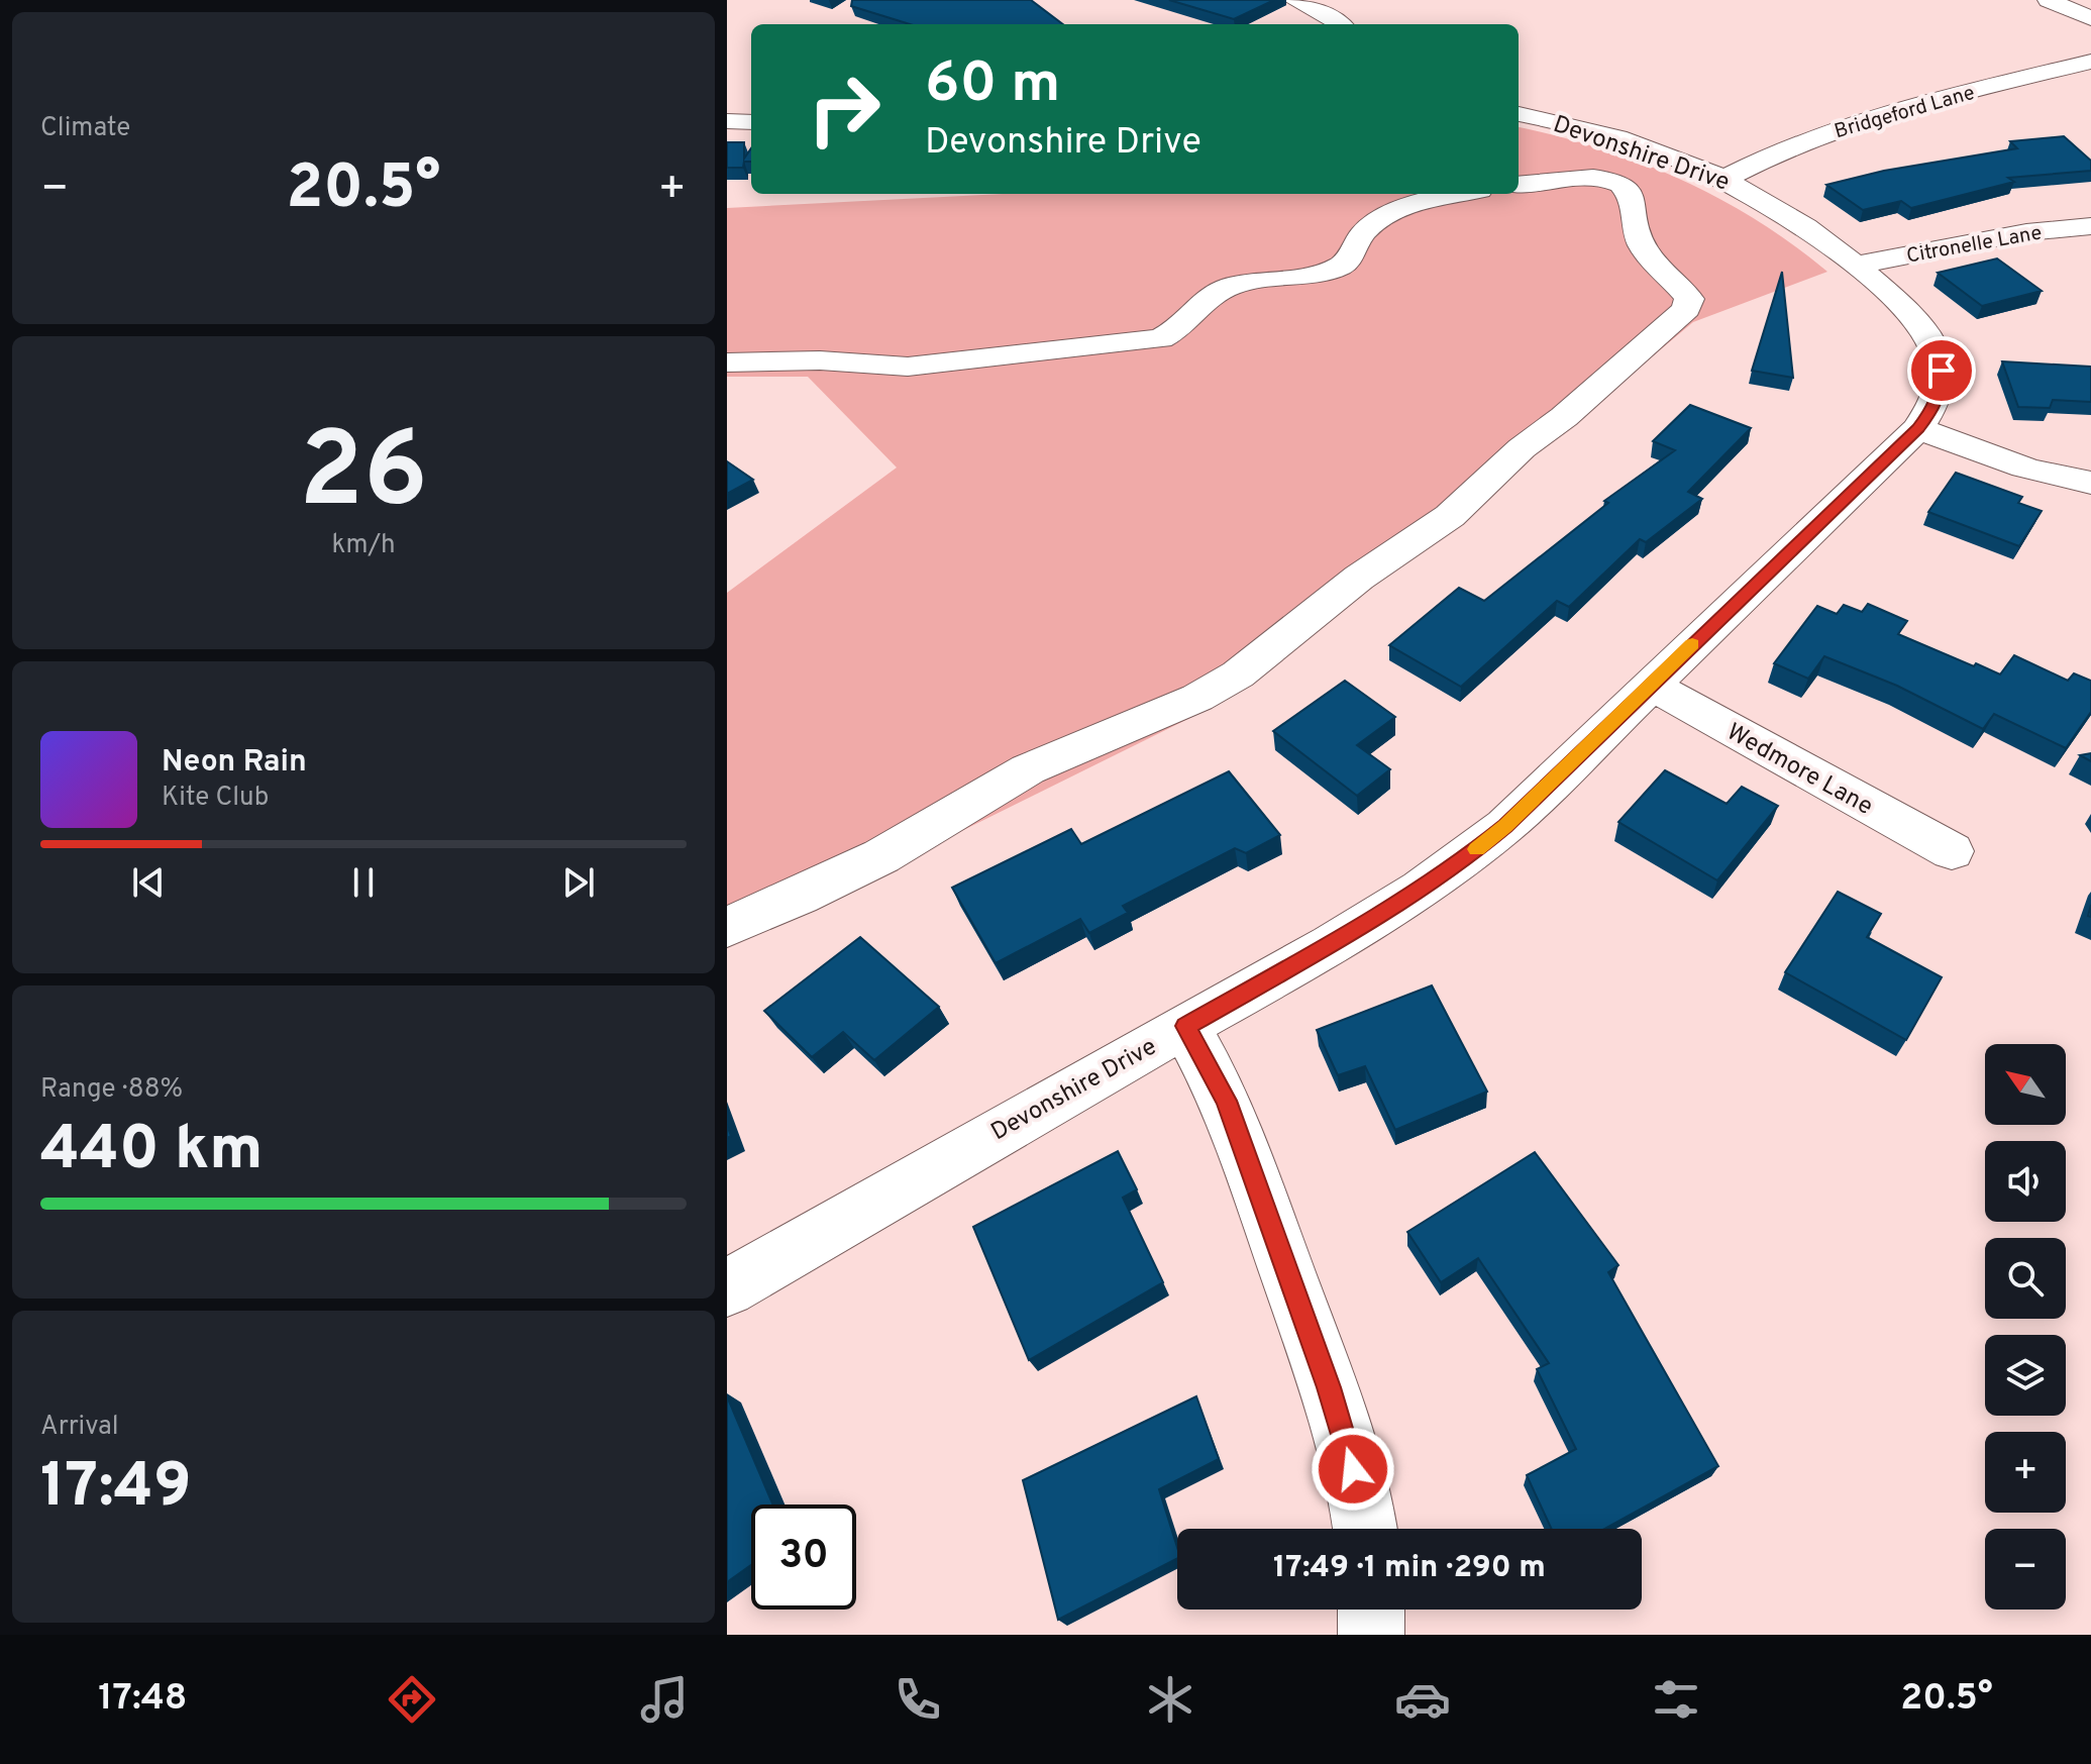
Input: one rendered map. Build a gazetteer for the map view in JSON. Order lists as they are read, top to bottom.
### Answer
{
  "streets": {
    "street": [
      "Bridgeford Lane",
      "Devonshire Drive",
      "Citronelle Lane",
      "Wedmore Lane"
    ]
  },
  "crossings": [
    ["Bridgeford Lane", "Devonshire Drive"],
    ["Devonshire Drive", "Citronelle Lane"],
    ["Devonshire Drive", "Wedmore Lane"]
  ],
  "north": "top left",
  "page": {
    "tile": [
      "Climate",
      ["26", "km/h"],
      ["Range · 88%", "440 km"],
      ["Arrival", "17:49"]
    ],
    "turn": ["60 m", "Devonshire Drive"],
    "heat": ["−", "20.5°", "+"],
    "song": ["Neon Rain", "Kite Club"],
    "map_buttons": ["+", "−"],
    "limit": "30",
    "trip": "17:49 · 1 min · 290 m",
    "tabs": ["17:48", "20.5°"]
  }
}
